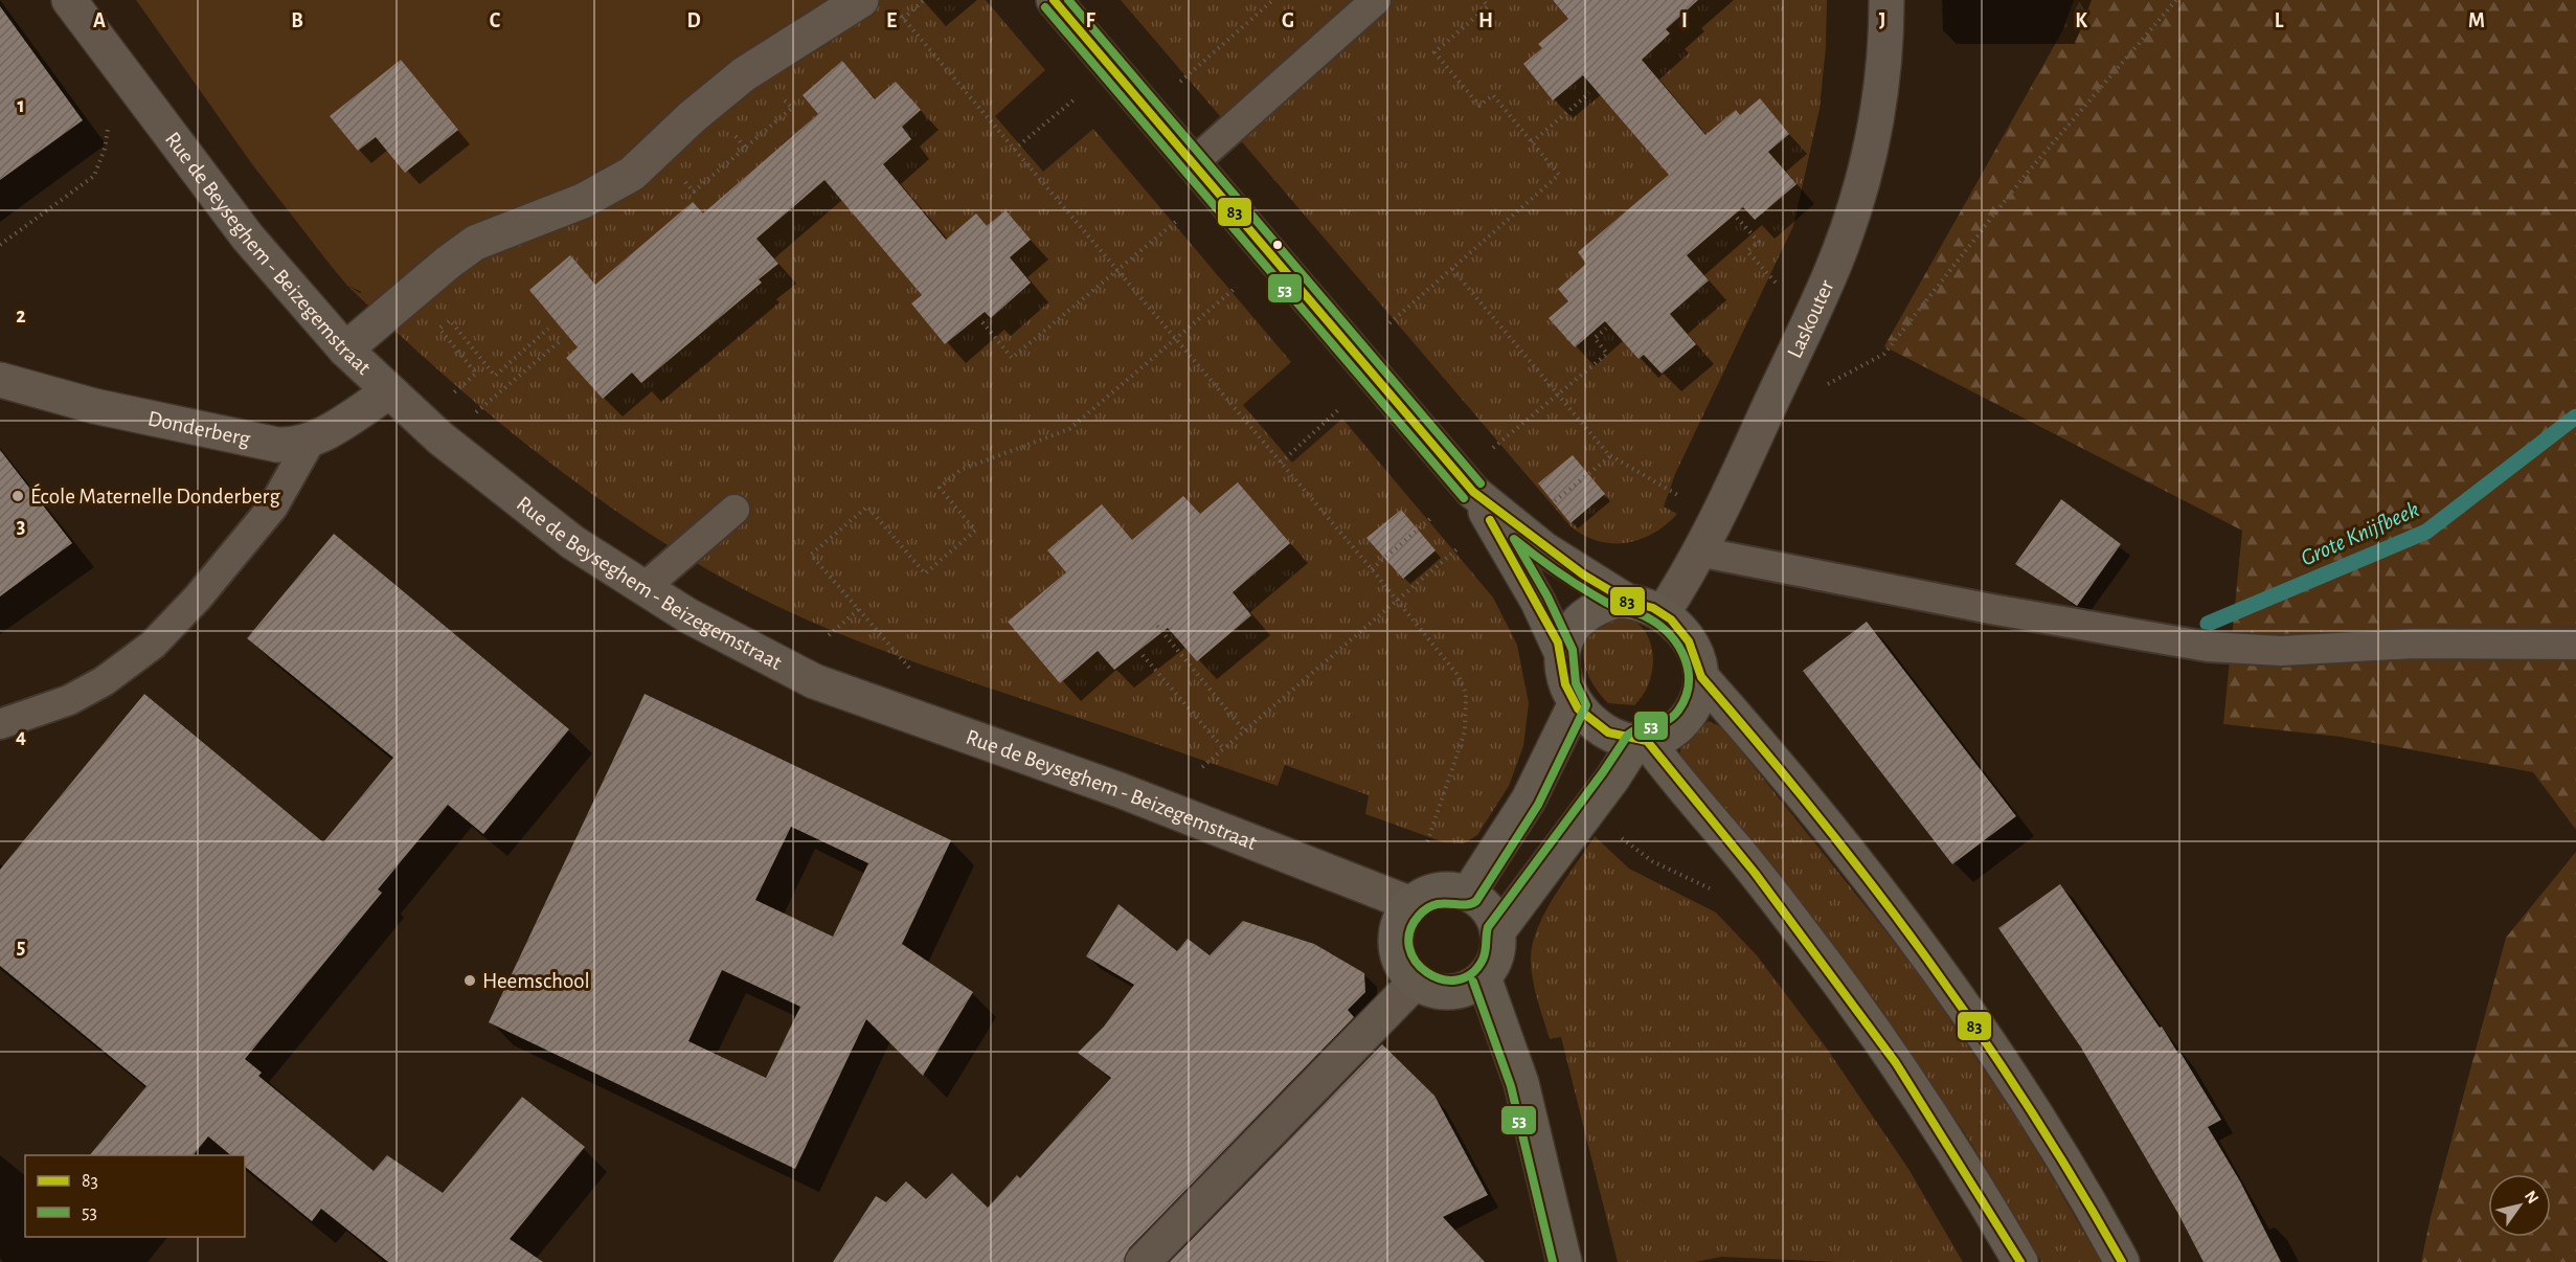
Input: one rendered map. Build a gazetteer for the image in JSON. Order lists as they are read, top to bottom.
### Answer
{
  "streets": {
    "street": ["Rue de Beyseghem - Beizegemstraat", "Laskouter", "Donderberg"]
  },
  "crossings": [
    ["Rue de Beyseghem - Beizegemstraat", "Donderberg"]
  ],
  "water": ["Grote Knijfbeek"],
  "places": ["École Maternelle Donderberg", "Heemschool"],
  "lines": ["transit line 83", "transit line 53"],
  "legend": ["83", "53"],
  "north": "top right",
  "grid": {
    "columns": [
      "A",
      "B",
      "C",
      "D",
      "E",
      "F",
      "G",
      "H",
      "I",
      "J",
      "K",
      "L",
      "M"
    ],
    "rows": [
      "1",
      "2",
      "3",
      "4",
      "5"
    ]
  }
}
